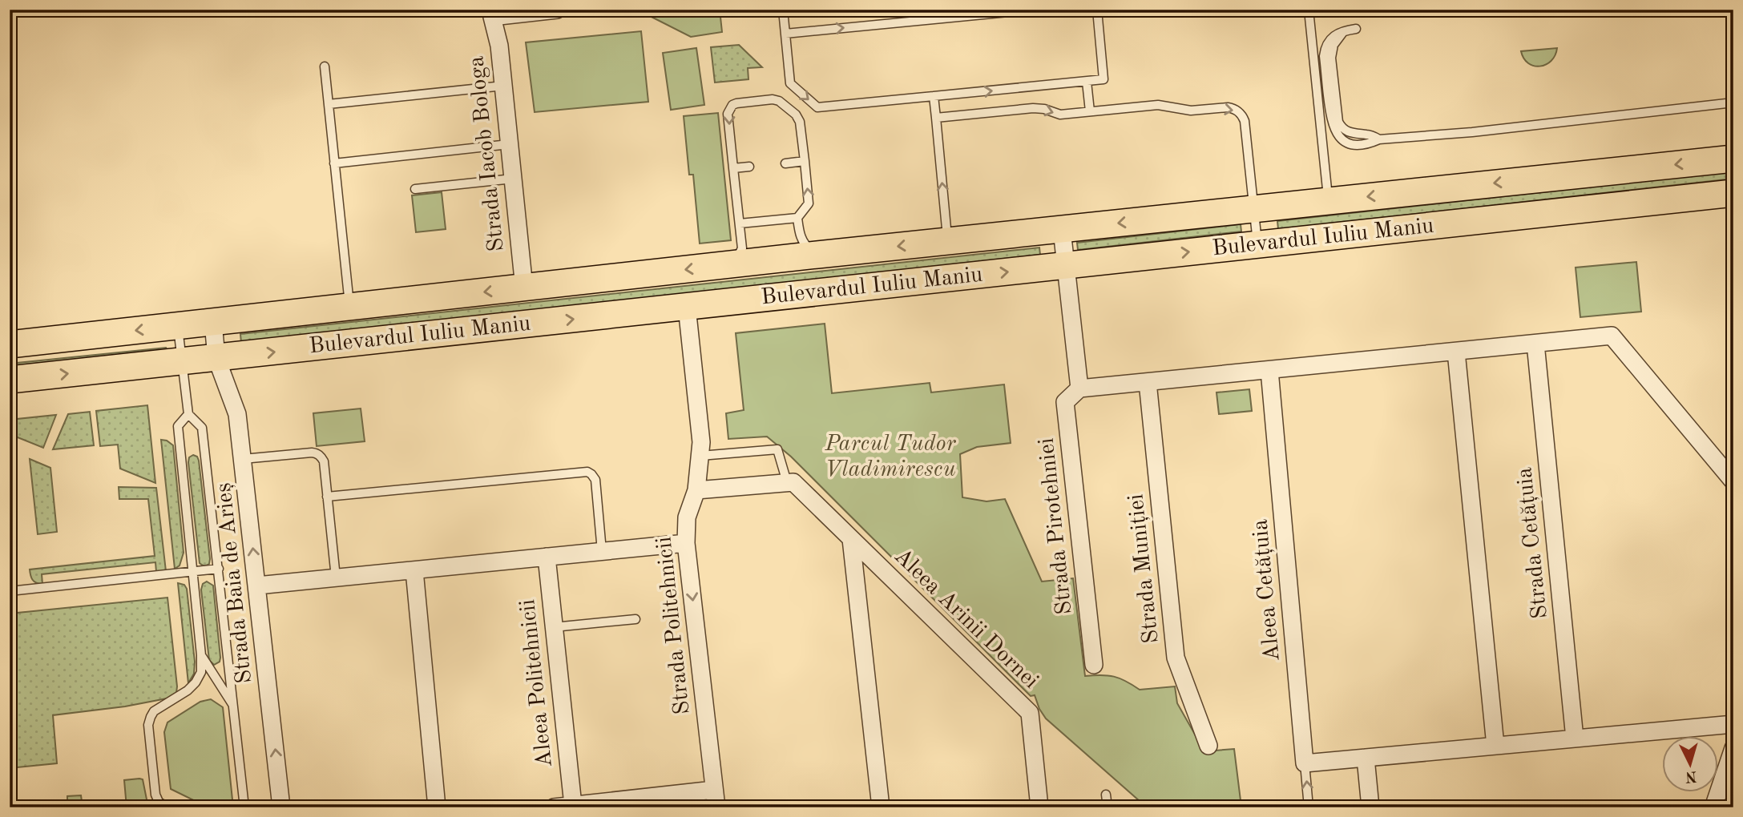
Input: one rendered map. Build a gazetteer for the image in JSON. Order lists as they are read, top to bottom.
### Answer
{
  "streets": {
    "main road": ["Bulevardul Iuliu Maniu"],
    "street": [
      "Strada Iacob Bologa",
      "Strada Pirotehniei",
      "Strada Cetățuia",
      "Strada Muniției",
      "Strada Baia de Arieș",
      "Aleea Cetățuia",
      "Aleea Arinii Dornei",
      "Strada Politehnicii",
      "Aleea Politehnicii"
    ]
  },
  "crossings": [
    ["Strada Iacob Bologa", "Bulevardul Iuliu Maniu"],
    ["Bulevardul Iuliu Maniu", "Strada Baia de Arieș"],
    ["Bulevardul Iuliu Maniu", "Strada Politehnicii"]
  ],
  "one_way": ["Strada Baia de Arieș", "Strada Politehnicii"],
  "parks": ["Parcul Tudor Vladimirescu"],
  "north": "bottom"
}
